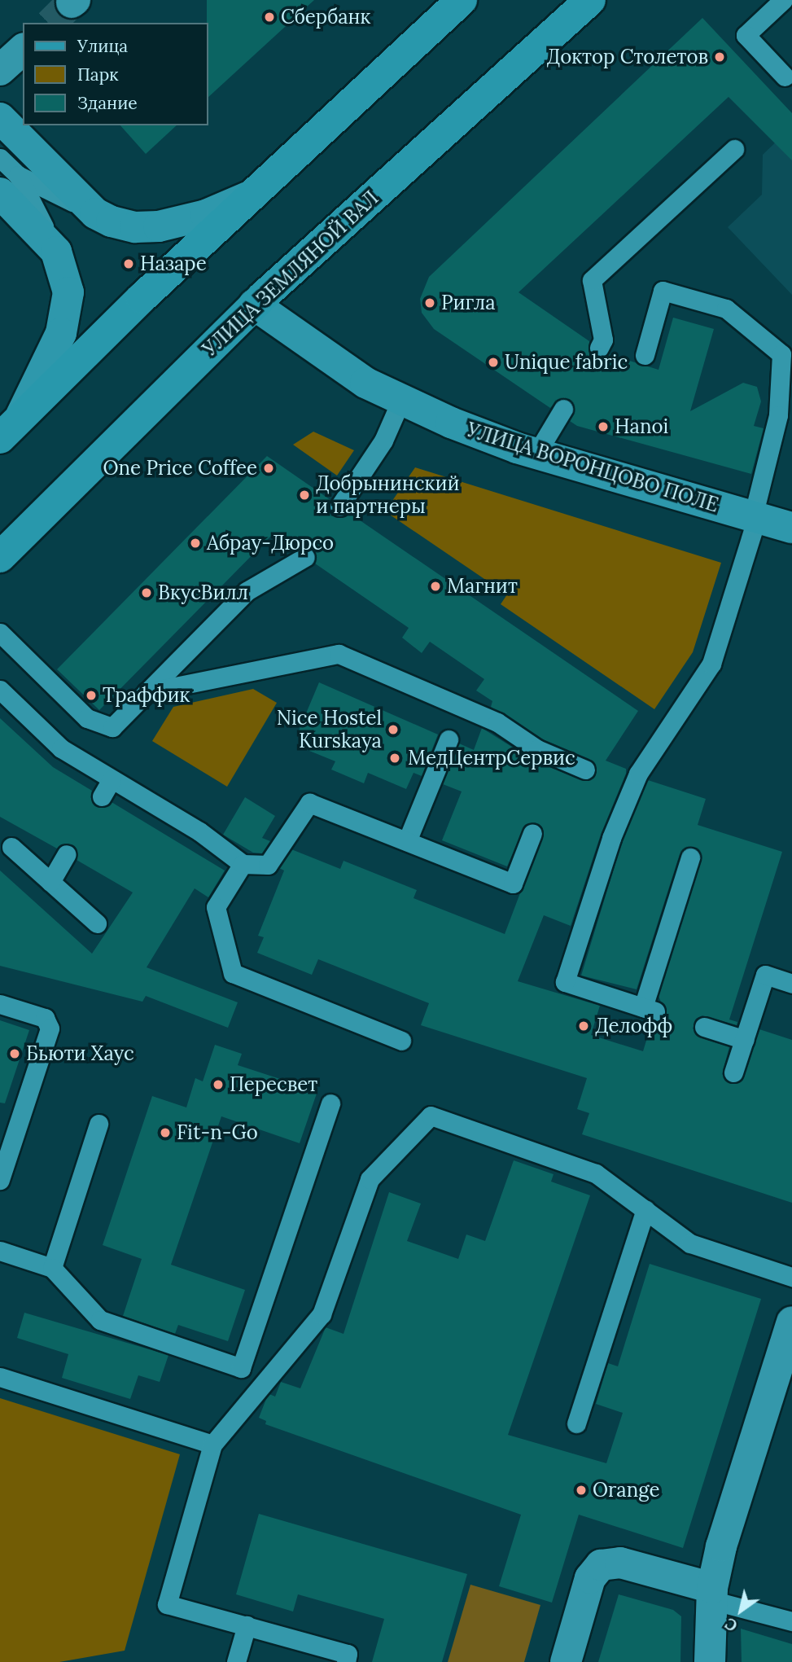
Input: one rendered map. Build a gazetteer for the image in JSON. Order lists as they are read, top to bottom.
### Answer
{
  "streets": {
    "main road": ["УЛИЦА ЗЕМЛЯНОЙ ВАЛ"],
    "street": ["УЛИЦА ВОРОНЦОВО ПОЛЕ"]
  },
  "crossings": [
    ["УЛИЦА ЗЕМЛЯНОЙ ВАЛ", "УЛИЦА ВОРОНЦОВО ПОЛЕ"]
  ],
  "places": [
    "Сбербанк",
    "Доктор Столетов",
    "Назаре",
    "Ригла",
    "Unique fabric",
    "Hanoi",
    "One Price Coffee",
    "Добрынинский и партнеры",
    "Абрау-Дюрсо",
    "Магнит",
    "ВкусВилл",
    "Траффик",
    "Nice Hostel Kurskaya",
    "МедЦентрСервис",
    "Делофф",
    "Бьюти Хаус",
    "Пересвет",
    "Fit-n-Go",
    "Orange"
  ],
  "legend": ["Улица", "Парк", "Здание"],
  "north": "bottom left"
}
